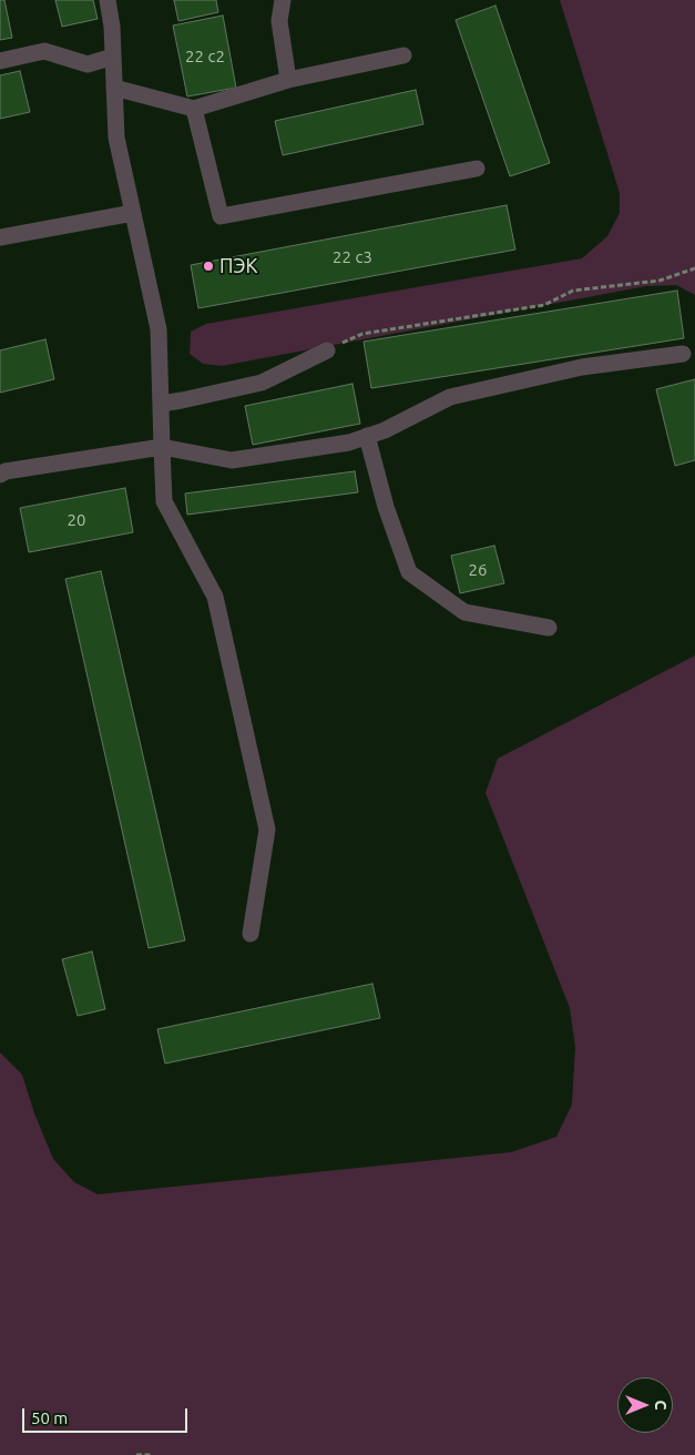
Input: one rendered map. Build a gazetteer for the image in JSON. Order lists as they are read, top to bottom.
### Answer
{
  "places": ["ПЭК"],
  "house_numbers": [
    "22 с2",
    "22 с3",
    "20",
    "26"
  ],
  "scale_bar": "50 m",
  "north": "right"
}
